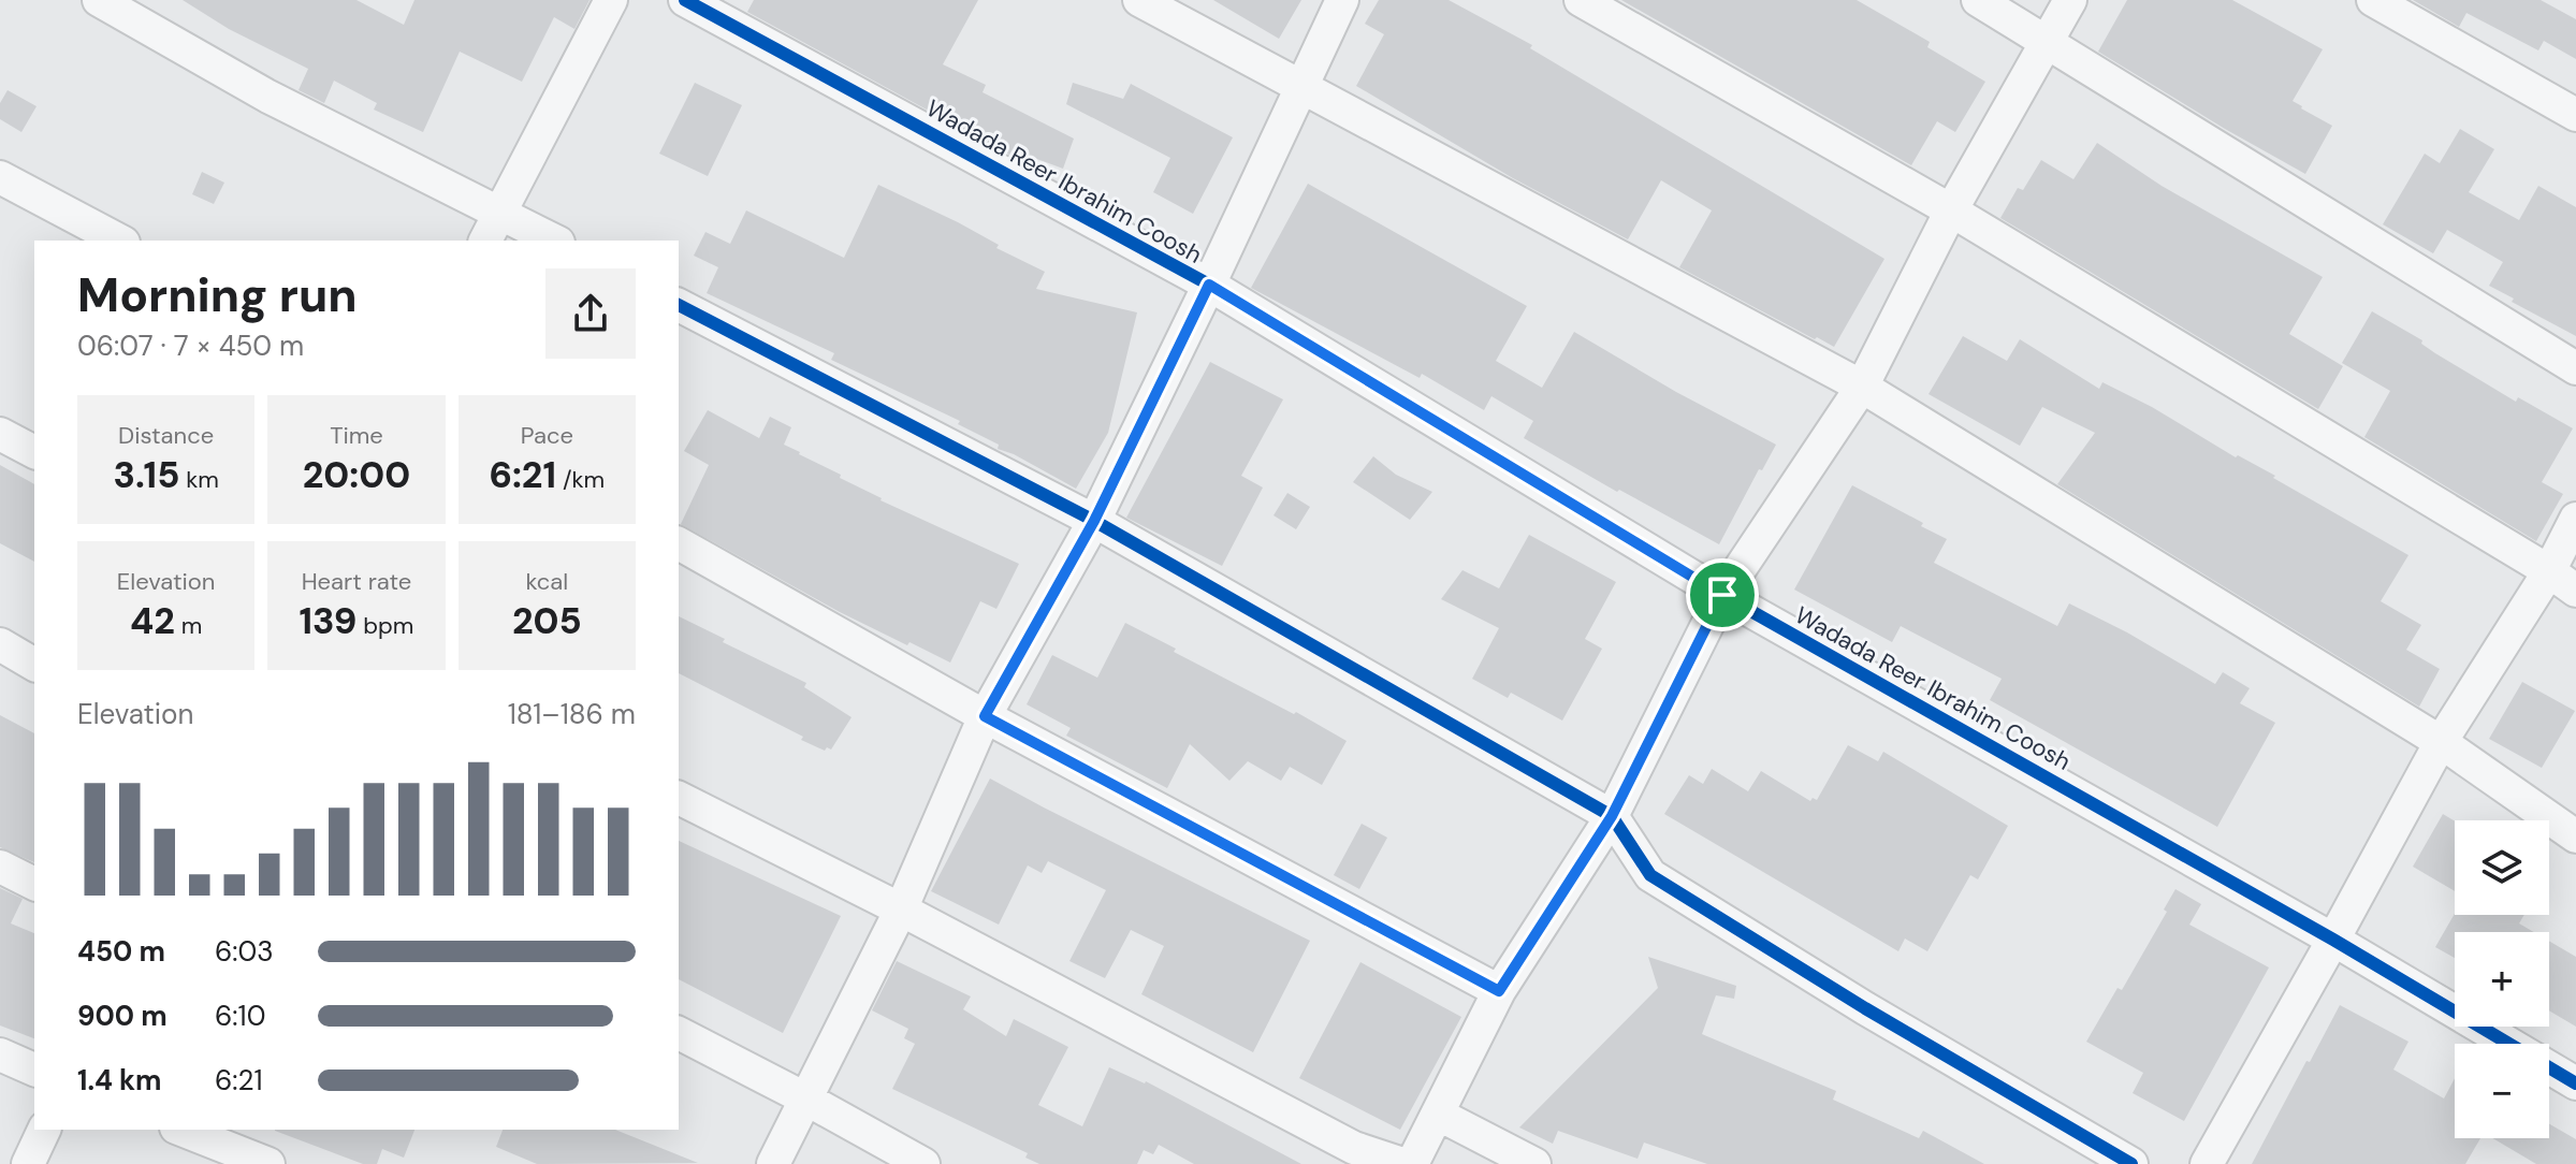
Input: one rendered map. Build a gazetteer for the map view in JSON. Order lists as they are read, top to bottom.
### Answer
{
  "streets": {
    "street": ["Wadada Reer Ibrahim Coosh"]
  },
  "page": {
    "heading": ["Morning run", "06:07 · 7 × 450 m"],
    "stats": [
      ["Distance", "3.15 km"],
      ["Time", "20:00"],
      ["Pace", "6:21 /km"],
      ["Elevation", "42 m"],
      ["Heart rate", "139 bpm"],
      ["kcal", "205"]
    ],
    "chart": ["Elevation", "181–186 m"],
    "map_buttons": ["+", "−"],
    "list": [
      {
        "name": "450 m",
        "note": "6:03"
      },
      {
        "name": "900 m",
        "note": "6:10"
      },
      {
        "name": "1.4 km",
        "note": "6:21"
      }
    ]
  }
}
